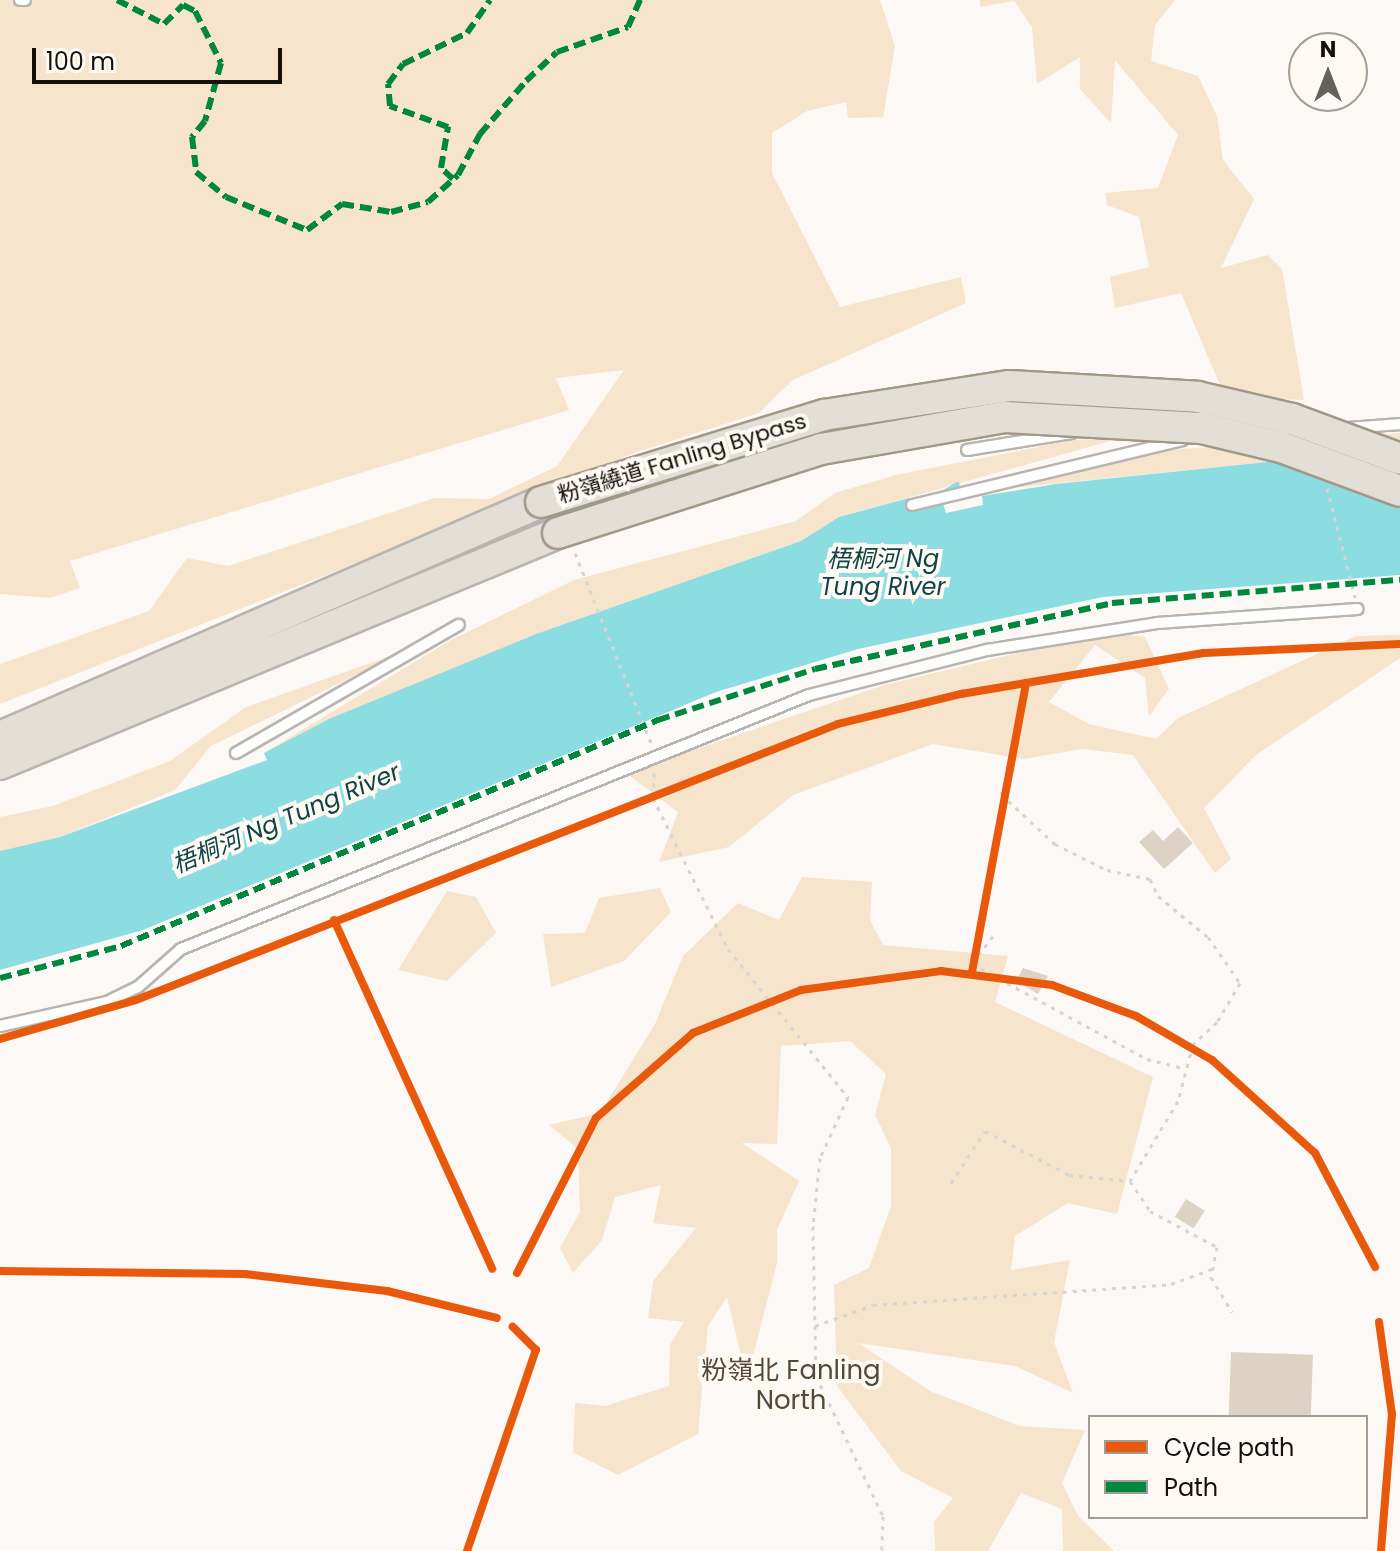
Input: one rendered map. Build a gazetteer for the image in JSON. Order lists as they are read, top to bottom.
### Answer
{
  "streets": {
    "main road": ["粉嶺繞道 Fanling Bypass"]
  },
  "districts": ["粉嶺北 Fanling North"],
  "water": ["梧桐河 Ng Tung River"],
  "legend": ["Cycle path", "Path"],
  "scale_bar": "100 m",
  "north": "top"
}
